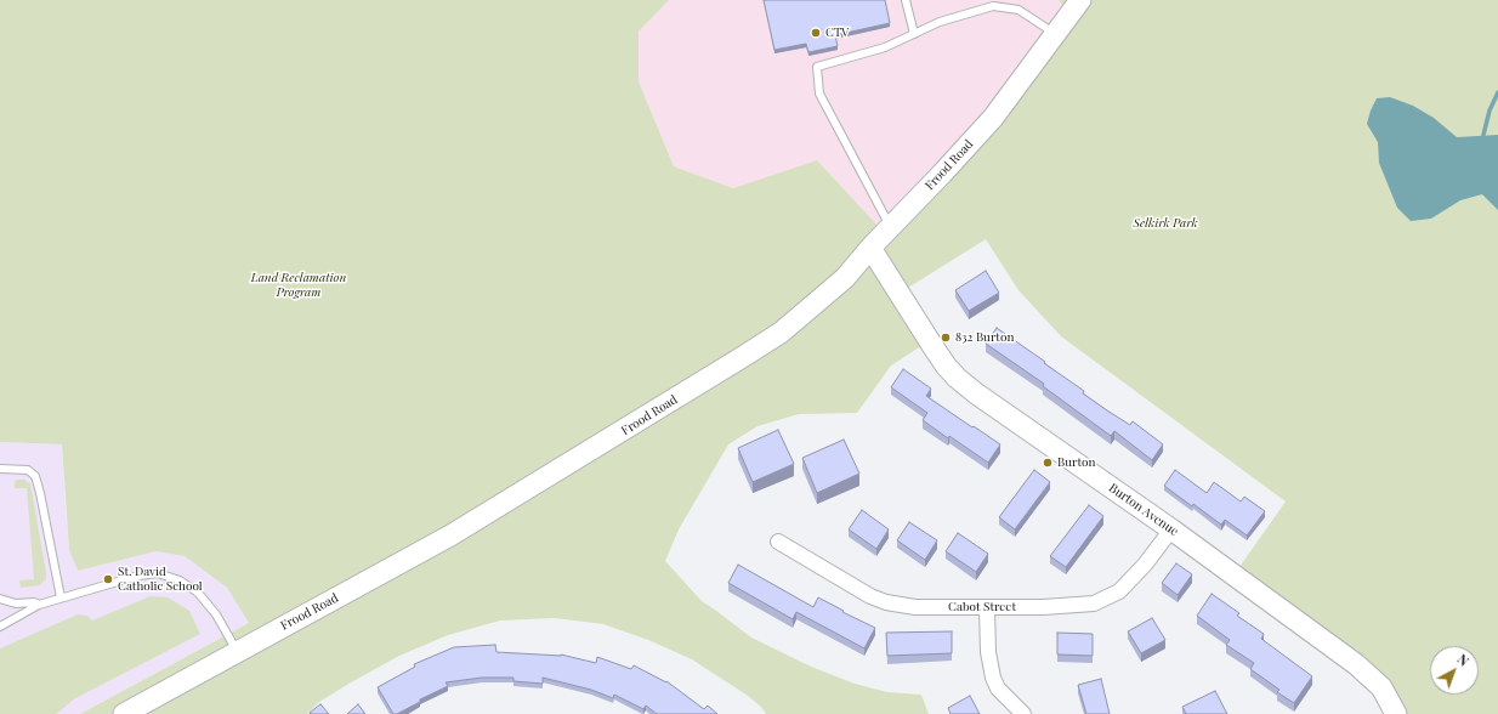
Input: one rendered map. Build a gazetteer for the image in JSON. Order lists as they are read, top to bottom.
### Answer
{
  "streets": {
    "street": ["Frood Road", "Burton Avenue", "Cabot Street"]
  },
  "crossings": [
    ["Frood Road", "Burton Avenue"],
    ["Burton Avenue", "Cabot Street"]
  ],
  "parks": ["Selkirk Park", "Land Reclamation Program"],
  "places": [
    "CTV",
    "832 Burton",
    "Burton",
    "St. David Catholic School"
  ],
  "north": "top right"
}
